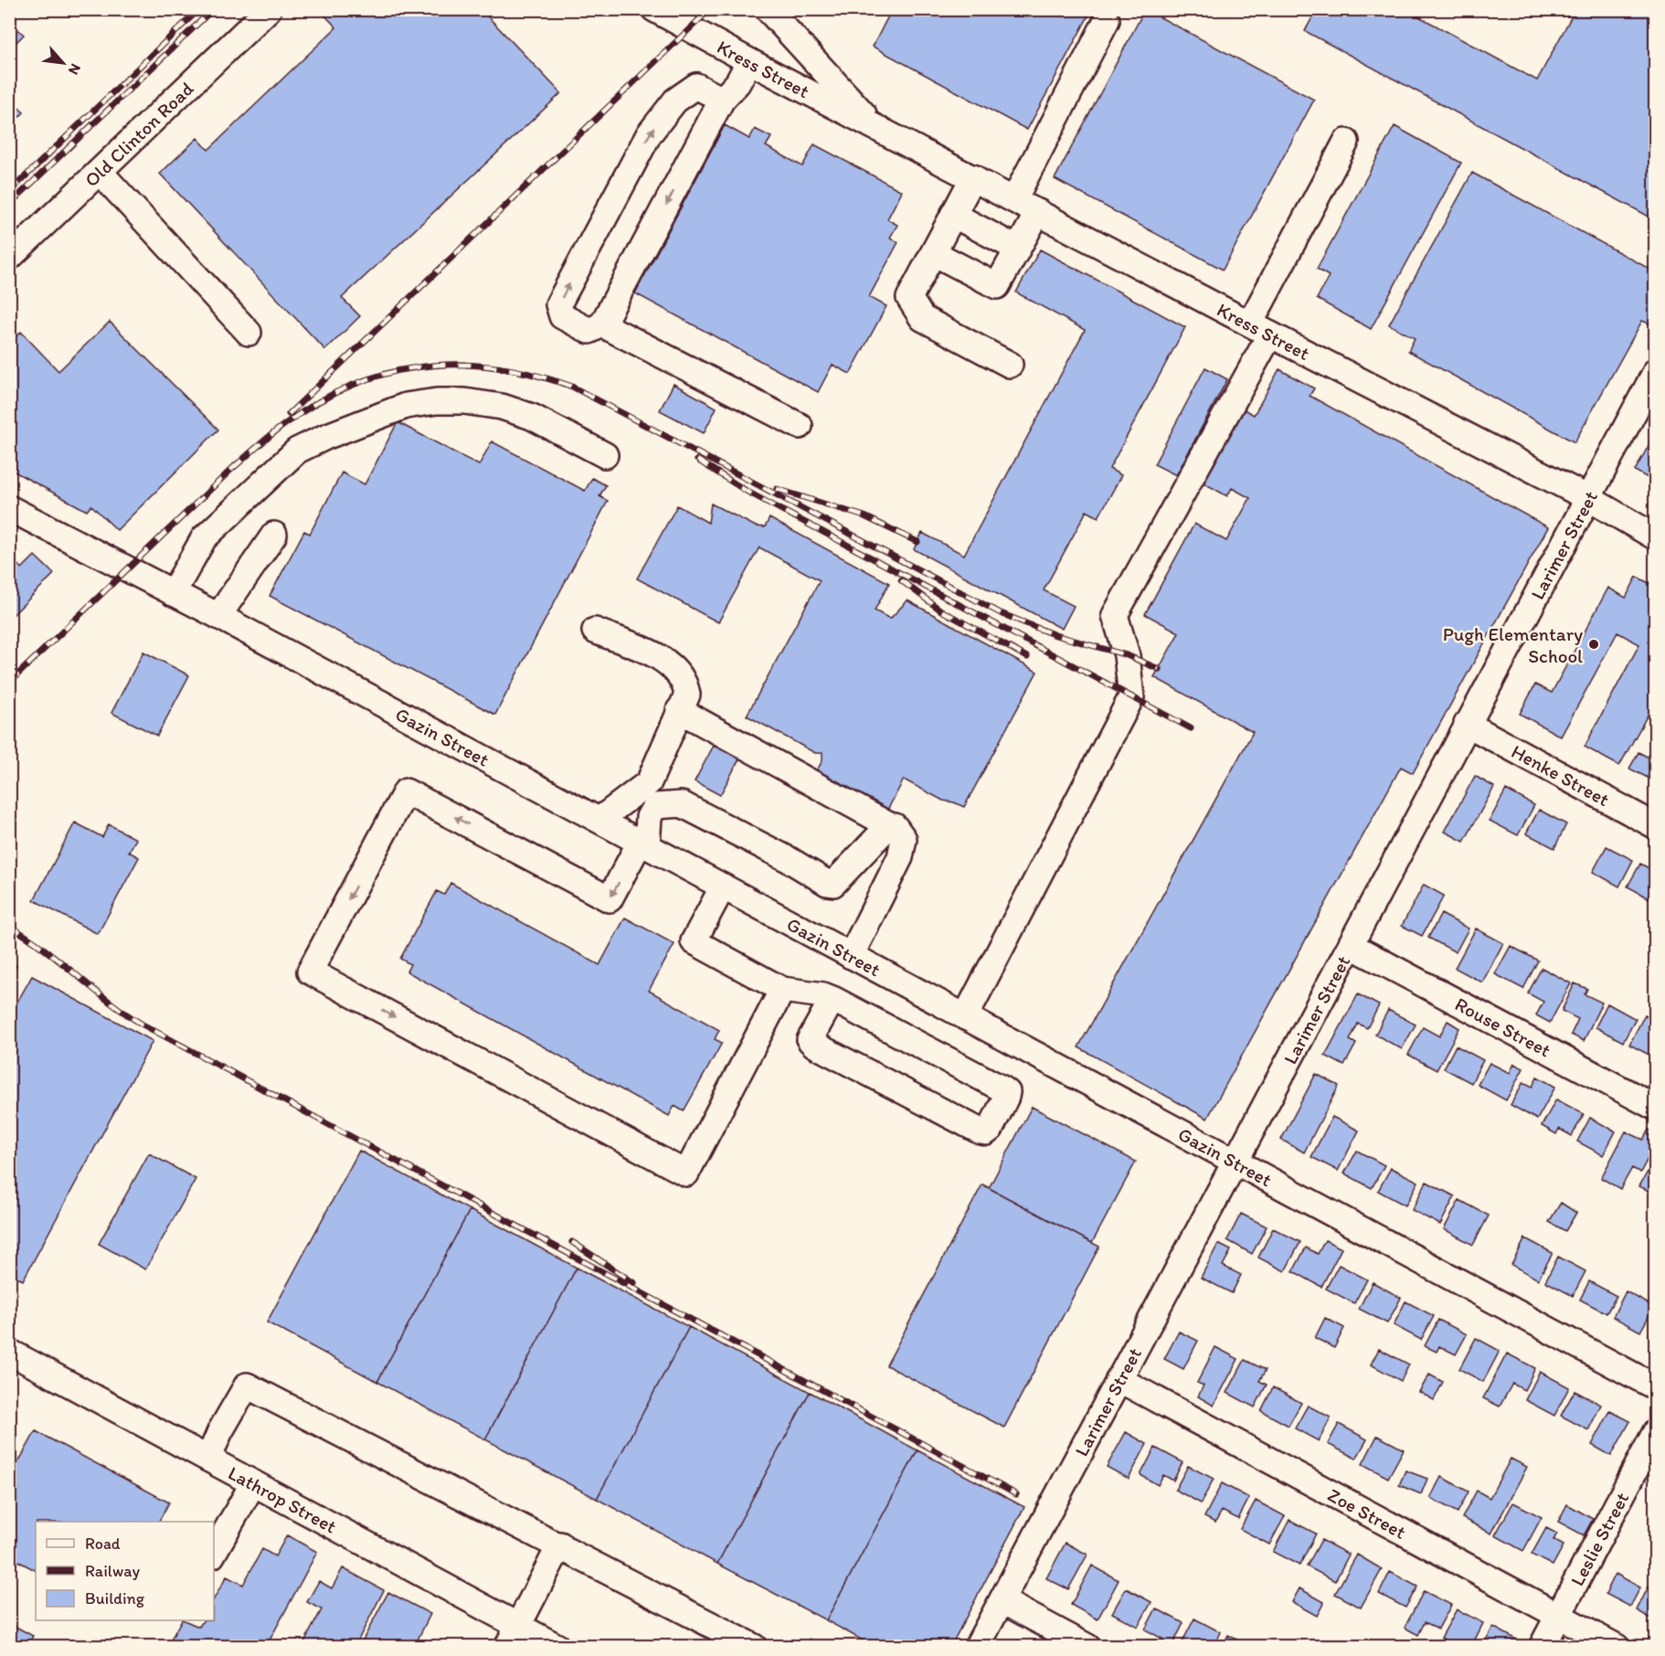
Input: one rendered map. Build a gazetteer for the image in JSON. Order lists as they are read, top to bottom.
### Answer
{
  "streets": {
    "street": [
      "Kress Street",
      "Old Clinton Road",
      "Larimer Street",
      "Gazin Street",
      "Henke Street",
      "Rouse Street",
      "Lathrop Street",
      "Zoe Street",
      "Leslie Street"
    ]
  },
  "crossings": [
    ["Kress Street", "Larimer Street"],
    ["Larimer Street", "Gazin Street"],
    ["Larimer Street", "Henke Street"],
    ["Larimer Street", "Rouse Street"],
    ["Larimer Street", "Zoe Street"],
    ["Zoe Street", "Leslie Street"]
  ],
  "places": ["Pugh Elementary School"],
  "legend": ["Road", "Railway", "Building"],
  "north": "bottom right"
}
